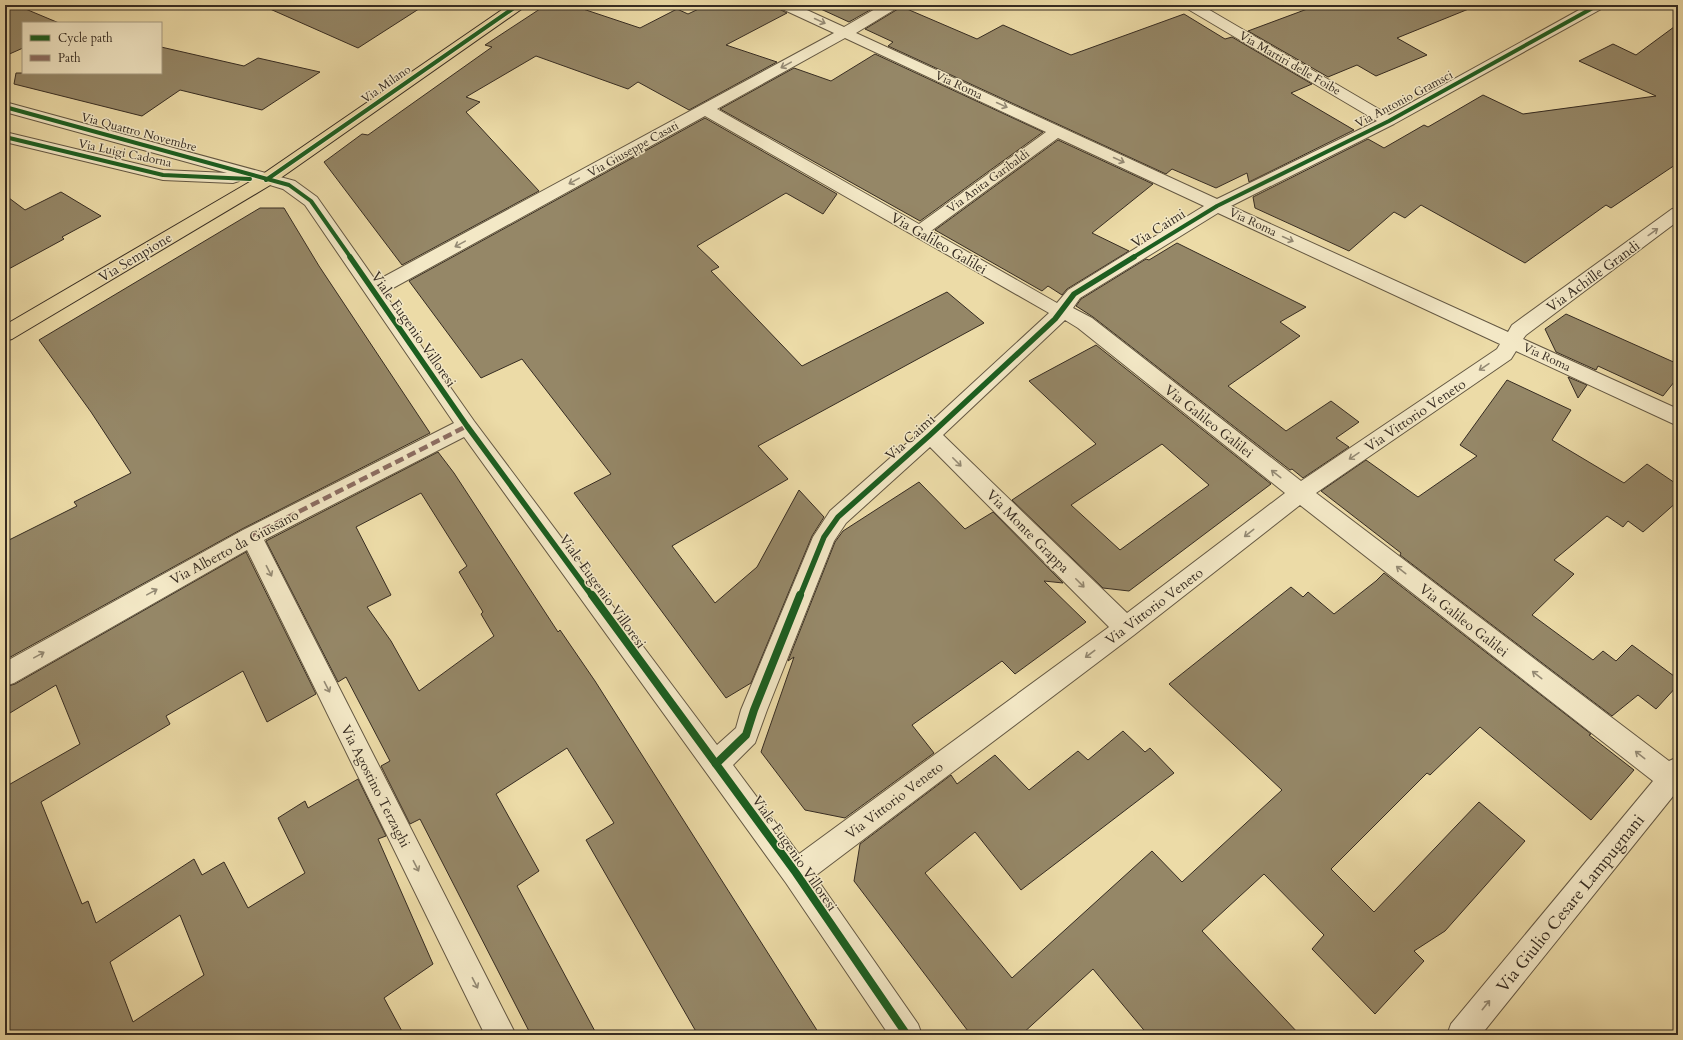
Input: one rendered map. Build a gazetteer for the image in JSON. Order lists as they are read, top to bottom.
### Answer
{
  "streets": {
    "main road": ["Via Milano", "Via Sempione"],
    "street": [
      "Via Martiri delle Foibe",
      "Via Roma",
      "Via Antonio Gramsci",
      "Via Quattro Novembre",
      "Via Giuseppe Casati",
      "Via Luigi Cadorna",
      "Via Anita Garibaldi",
      "Via Caimi",
      "Via Galileo Galilei",
      "Via Achille Grandi",
      "Viale Eugenio Villoresi",
      "Via Vittorio Veneto",
      "Via Monte Grappa",
      "Via Alberto da Giussano",
      "Via Agostino Terzaghi",
      "Via Giulio Cesare Lampugnani"
    ]
  },
  "crossings": [
    ["Via Martiri delle Foibe", "Via Antonio Gramsci"],
    ["Via Milano", "Via Quattro Novembre"],
    ["Via Milano", "Via Luigi Cadorna"],
    ["Via Milano", "Via Sempione"],
    ["Via Milano", "Viale Eugenio Villoresi"],
    ["Via Roma", "Via Antonio Gramsci"],
    ["Via Roma", "Via Giuseppe Casati"],
    ["Via Roma", "Via Anita Garibaldi"],
    ["Via Roma", "Via Caimi"],
    ["Via Roma", "Via Achille Grandi"],
    ["Via Roma", "Via Vittorio Veneto"],
    ["Via Antonio Gramsci", "Via Caimi"],
    ["Via Quattro Novembre", "Via Luigi Cadorna"],
    ["Via Quattro Novembre", "Via Sempione"],
    ["Via Quattro Novembre", "Viale Eugenio Villoresi"],
    ["Via Giuseppe Casati", "Via Galileo Galilei"],
    ["Via Giuseppe Casati", "Viale Eugenio Villoresi"],
    ["Via Luigi Cadorna", "Via Sempione"],
    ["Via Luigi Cadorna", "Viale Eugenio Villoresi"],
    ["Via Anita Garibaldi", "Via Galileo Galilei"],
    ["Via Caimi", "Via Galileo Galilei"],
    ["Via Caimi", "Viale Eugenio Villoresi"],
    ["Via Caimi", "Via Monte Grappa"],
    ["Via Galileo Galilei", "Via Vittorio Veneto"],
    ["Via Galileo Galilei", "Via Giulio Cesare Lampugnani"],
    ["Via Sempione", "Viale Eugenio Villoresi"],
    ["Via Achille Grandi", "Via Vittorio Veneto"],
    ["Viale Eugenio Villoresi", "Via Vittorio Veneto"],
    ["Viale Eugenio Villoresi", "Via Alberto da Giussano"],
    ["Via Vittorio Veneto", "Via Monte Grappa"],
    ["Via Alberto da Giussano", "Via Agostino Terzaghi"]
  ],
  "one_way": [
    "Via Roma",
    "Via Giuseppe Casati",
    "Via Galileo Galilei",
    "Via Achille Grandi",
    "Via Vittorio Veneto",
    "Via Monte Grappa",
    "Via Alberto da Giussano",
    "Via Agostino Terzaghi",
    "Via Giulio Cesare Lampugnani"
  ],
  "legend": ["Cycle path", "Path"]
}
